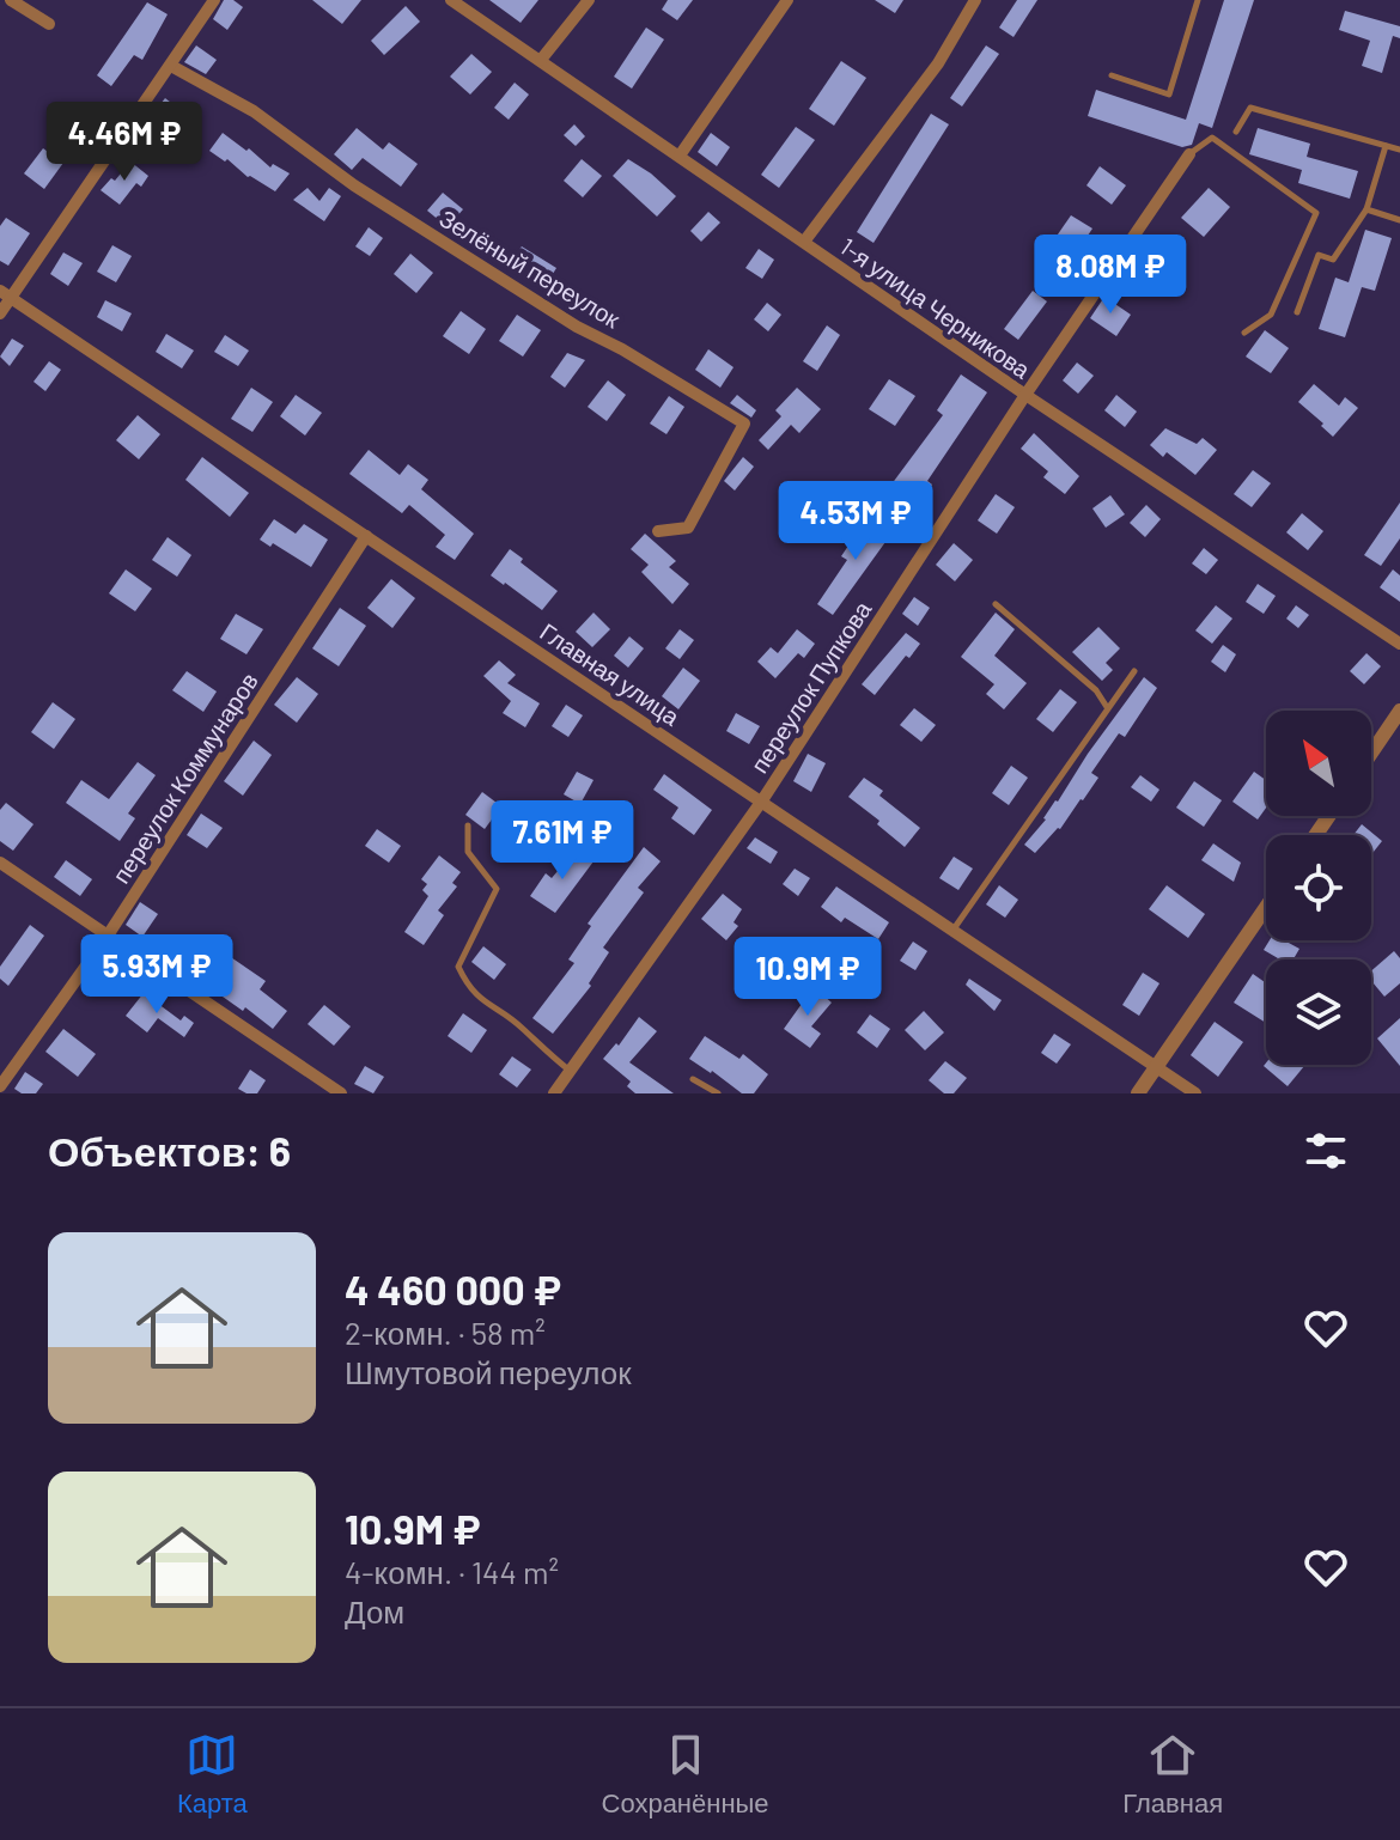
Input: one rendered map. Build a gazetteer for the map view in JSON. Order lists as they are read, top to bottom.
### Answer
{
  "streets": {
    "street": [
      "Зелёный переулок",
      "1-я улица Черникова",
      "Главная улица",
      "переулок Пупкова",
      "переулок Коммунаров"
    ]
  },
  "crossings": [
    ["1-я улица Черникова", "переулок Пупкова"],
    ["Главная улица", "переулок Пупкова"],
    ["Главная улица", "переулок Коммунаров"]
  ],
  "north": "top left",
  "page": {
    "price": [
      "4.46M ₽",
      "8.08M ₽",
      "4.53M ₽",
      "7.61M ₽",
      "5.93M ₽",
      "10.9M ₽"
    ],
    "heading": "Объектов: 6",
    "list": [
      {
        "name": "4 460 000 ₽",
        "note": "2-комн. · 58 m² · Шмутовой переулок"
      },
      {
        "name": "10.9M ₽",
        "note": "4-комн. · 144 m² · Дом"
      }
    ],
    "tabs": ["Карта", "Сохранённые", "Главная"]
  }
}
